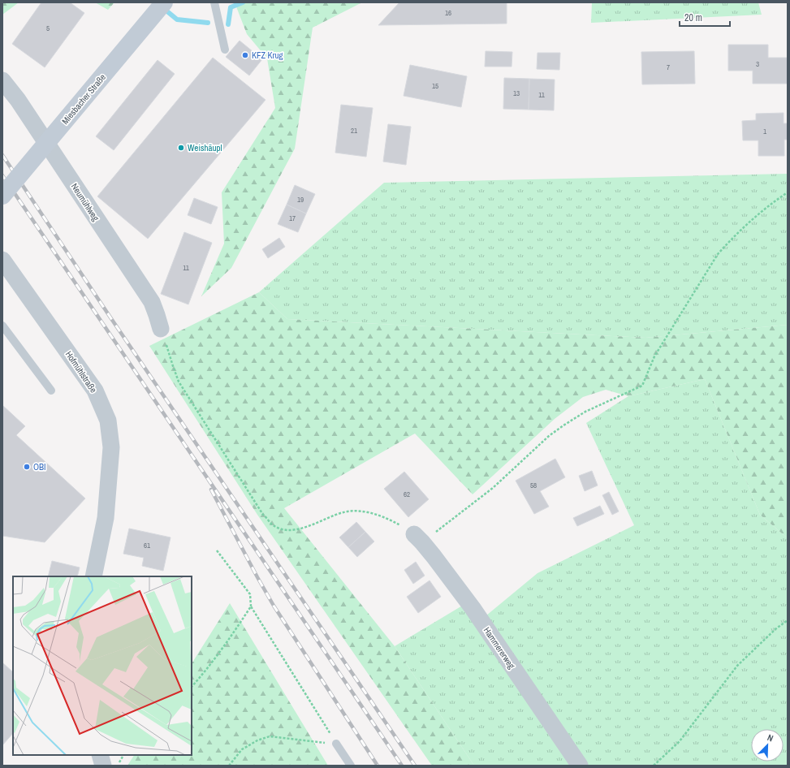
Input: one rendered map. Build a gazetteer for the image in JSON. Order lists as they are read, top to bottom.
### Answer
{
  "streets": {
    "main road": ["Miesbacher Straße"],
    "street": ["Neumühlweg", "Hofmühlstraße", "Hammererweg"]
  },
  "places": ["KFZ Krug", "Weishäupl", "OBI"],
  "house_numbers": [
    "16",
    "5",
    "3",
    "7",
    "15",
    "13",
    "11",
    "21",
    "1",
    "19",
    "17",
    "11",
    "58",
    "62",
    "61"
  ],
  "scale_bar": "20 m",
  "north": "top right"
}
